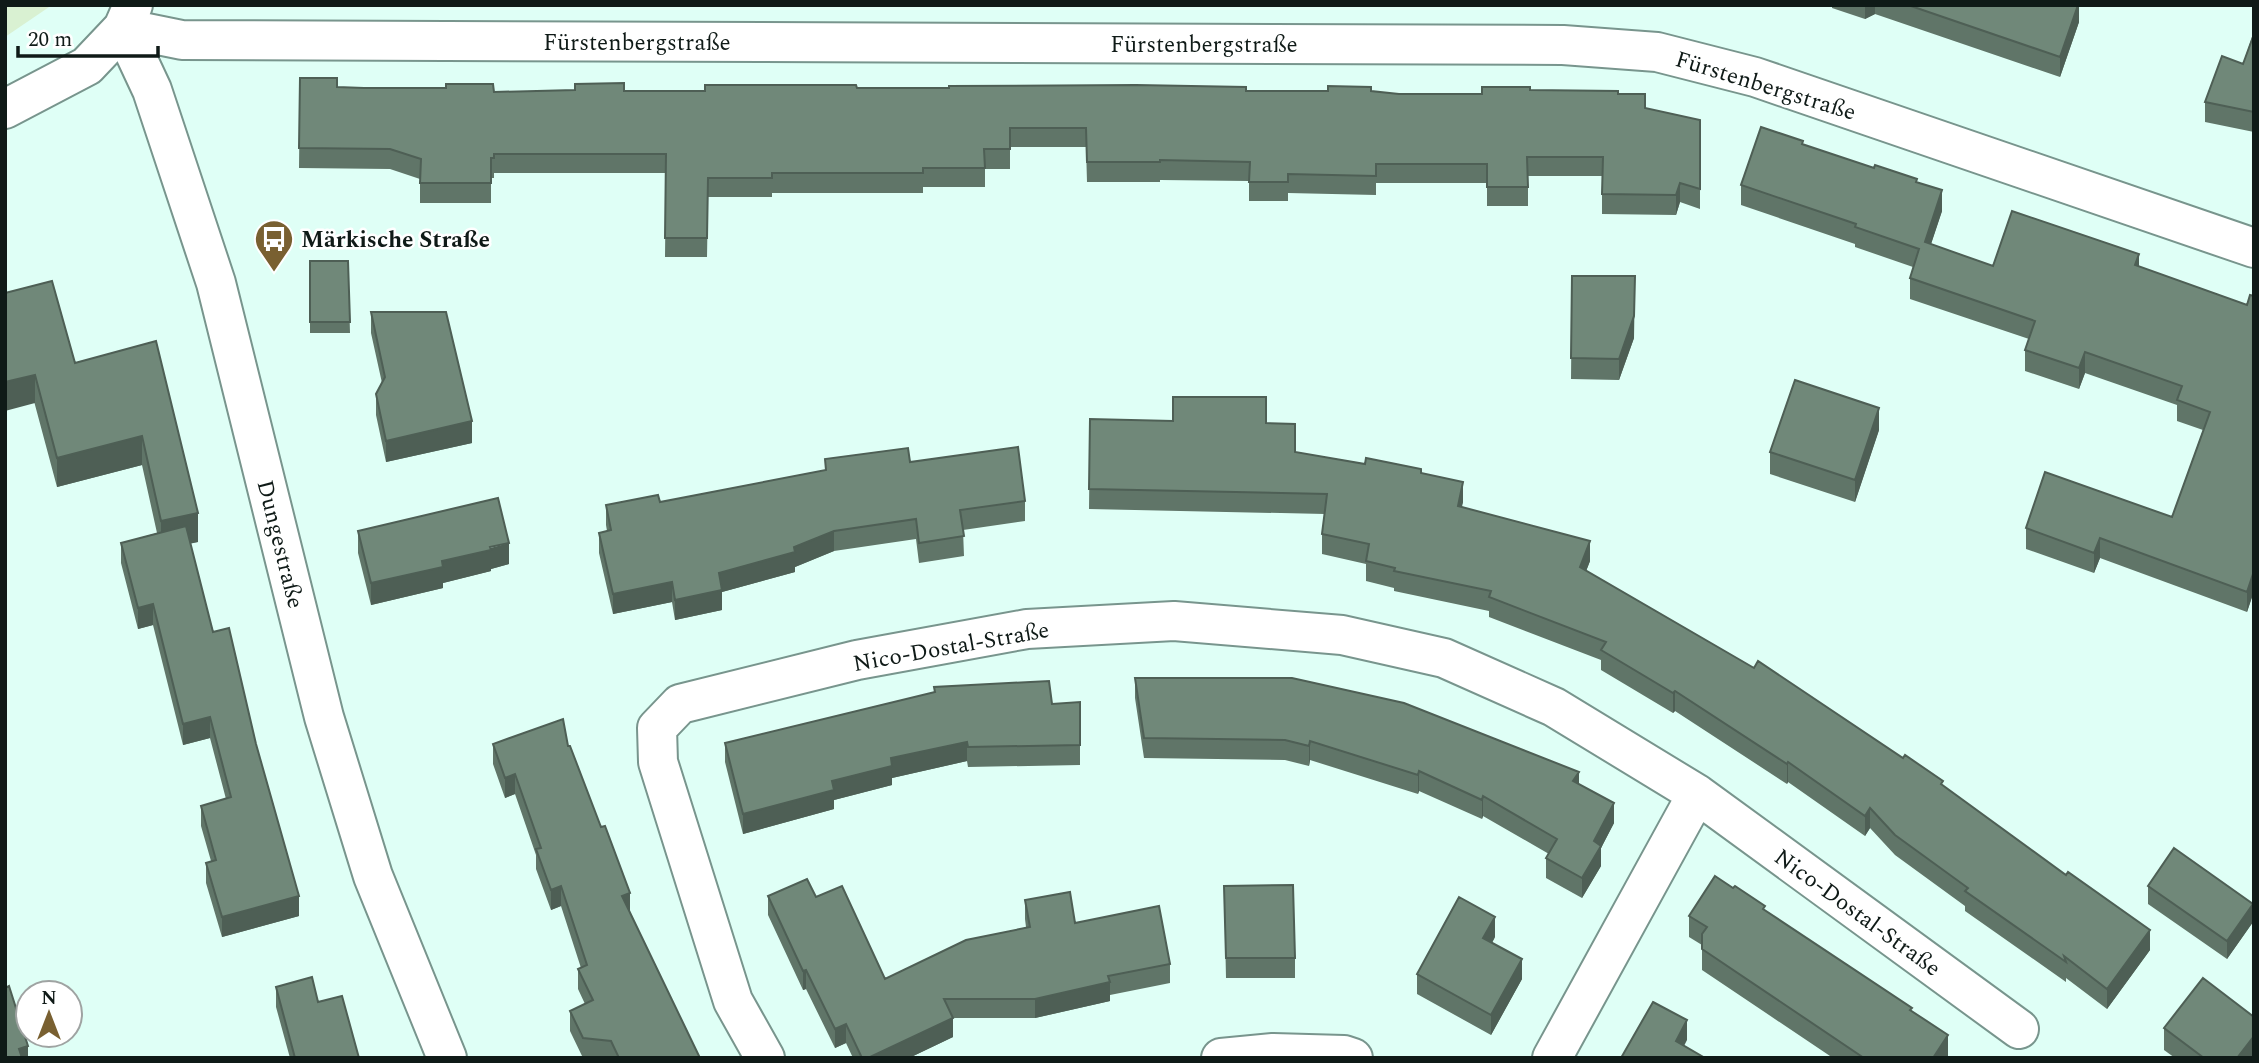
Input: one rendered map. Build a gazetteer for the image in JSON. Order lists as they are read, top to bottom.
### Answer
{
  "streets": {
    "street": ["Fürstenbergstraße", "Dungestraße", "Nico-Dostal-Straße"]
  },
  "crossings": [
    ["Fürstenbergstraße", "Dungestraße"]
  ],
  "places": {
    "bus stop": ["Märkische Straße"]
  },
  "scale_bar": "20 m",
  "north": "top"
}
